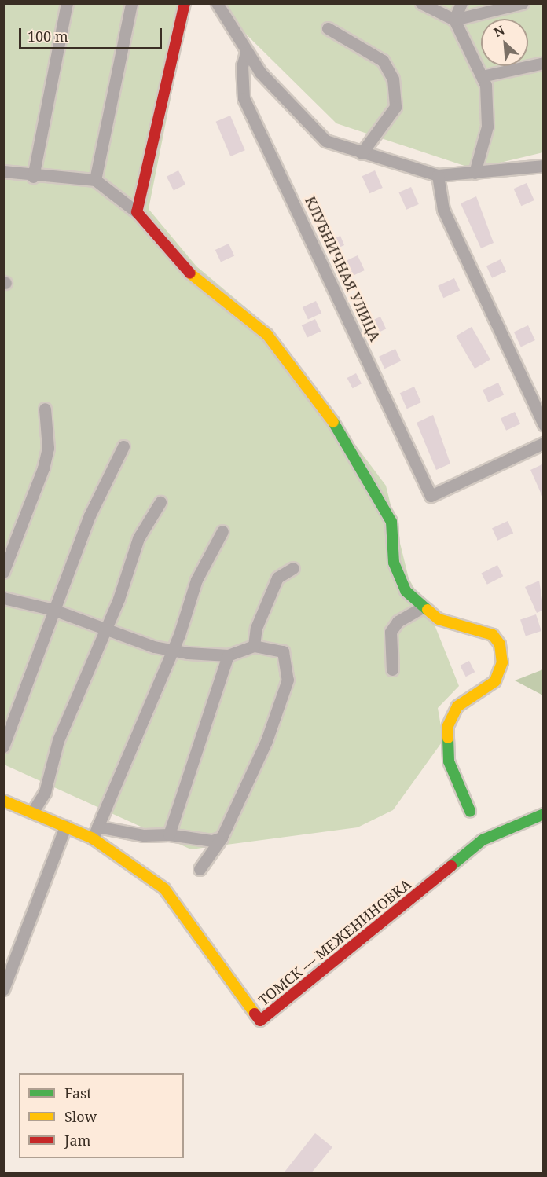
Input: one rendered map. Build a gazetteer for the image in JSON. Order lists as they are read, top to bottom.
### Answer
{
  "streets": {
    "street": ["КЛУБНИЧНАЯ УЛИЦА", "ТОМСК — МЕЖЕНИНОВКА"]
  },
  "legend": ["Fast", "Slow", "Jam"],
  "scale_bar": "100 m",
  "north": "top left"
}
